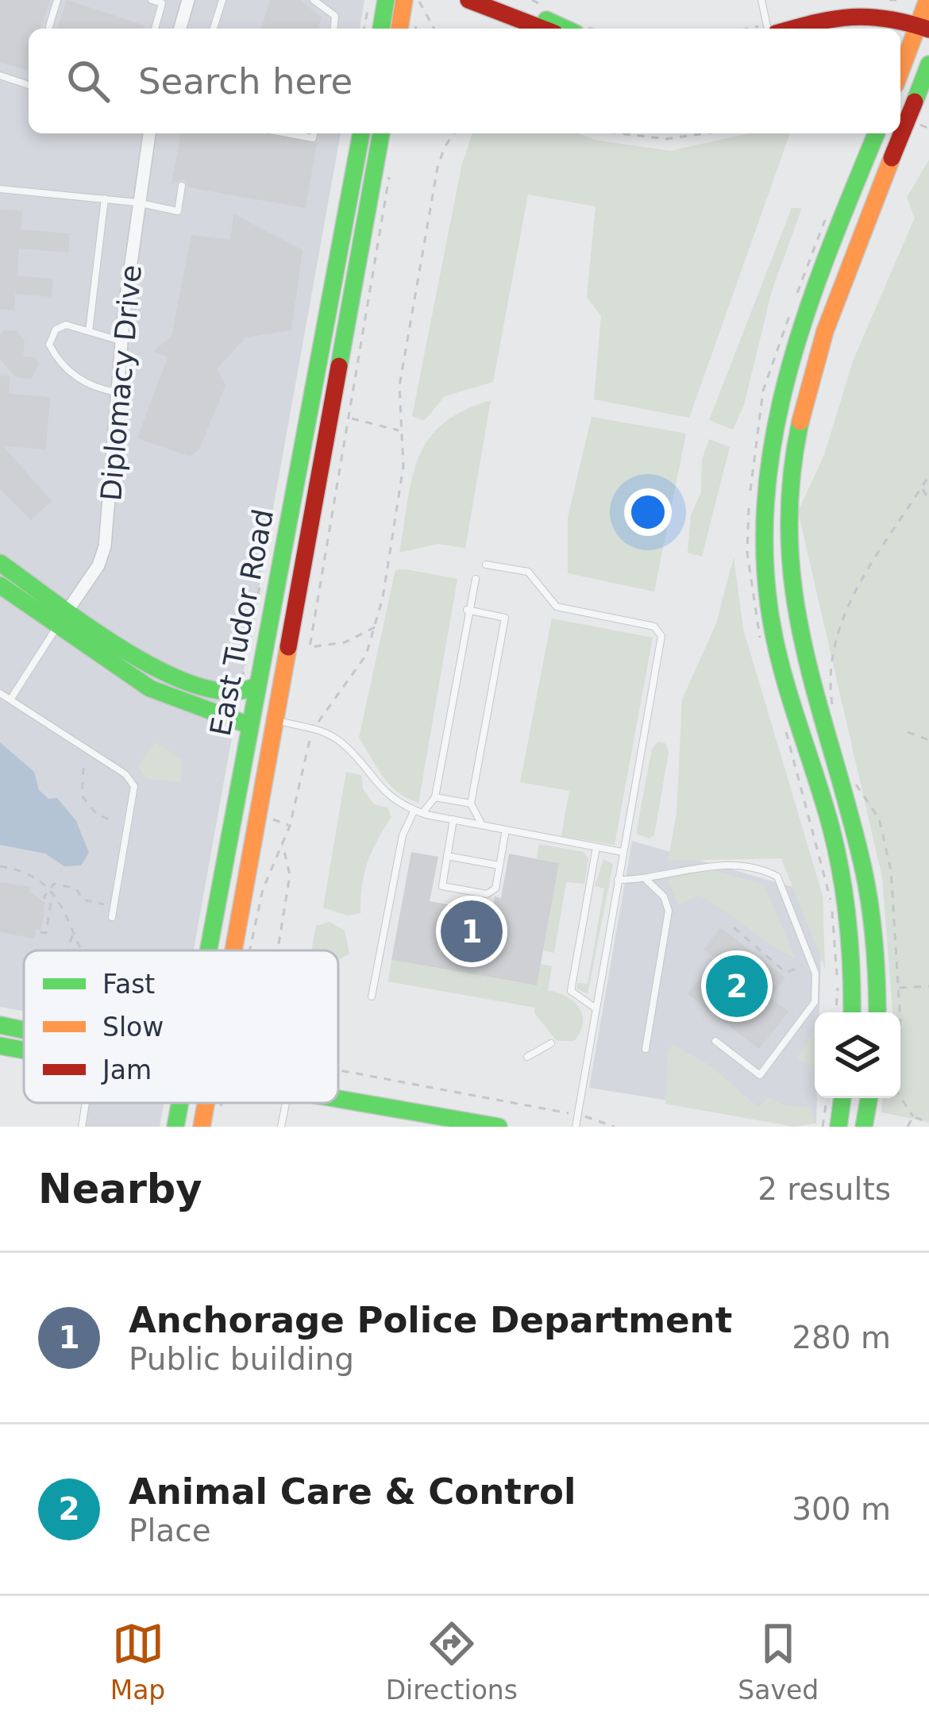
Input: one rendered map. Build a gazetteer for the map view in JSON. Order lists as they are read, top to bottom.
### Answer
{
  "streets": {
    "street": ["Diplomacy Drive", "East Tudor Road"]
  },
  "legend": ["Fast", "Slow", "Jam"],
  "page": {
    "search": "Search here",
    "pins": ["1", "2"],
    "heading": ["Nearby", "2 results"],
    "list": [
      {
        "mark": "1",
        "name": "Anchorage Police Department",
        "note": "Public building",
        "value": "280 m"
      },
      {
        "mark": "2",
        "name": "Animal Care & Control",
        "note": "Place",
        "value": "300 m"
      }
    ],
    "nav": ["Map", "Directions", "Saved"]
  }
}
